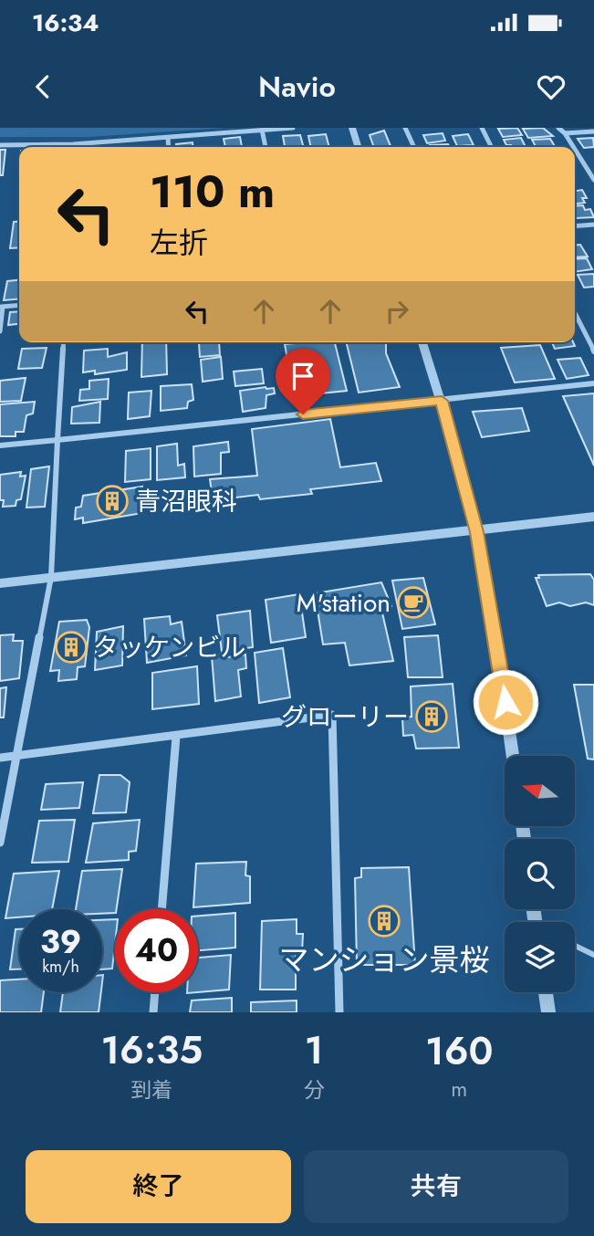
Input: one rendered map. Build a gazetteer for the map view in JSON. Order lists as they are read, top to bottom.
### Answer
{
  "places": {
    "building": [
      "青沼眼科",
      "タッケンビル",
      "グローリー",
      "マンション景桜"
    ],
    "cafe": ["M'station"]
  },
  "north": "left",
  "page": {
    "status": "16:34",
    "header": "Navio",
    "turn": ["110 m", "左折"],
    "speed": "39 km/h",
    "limit": "40",
    "eta": [
      "16:35",
      "到着",
      "1",
      "分",
      "160",
      "m"
    ],
    "buttons": ["終了", "共有"]
  }
}
